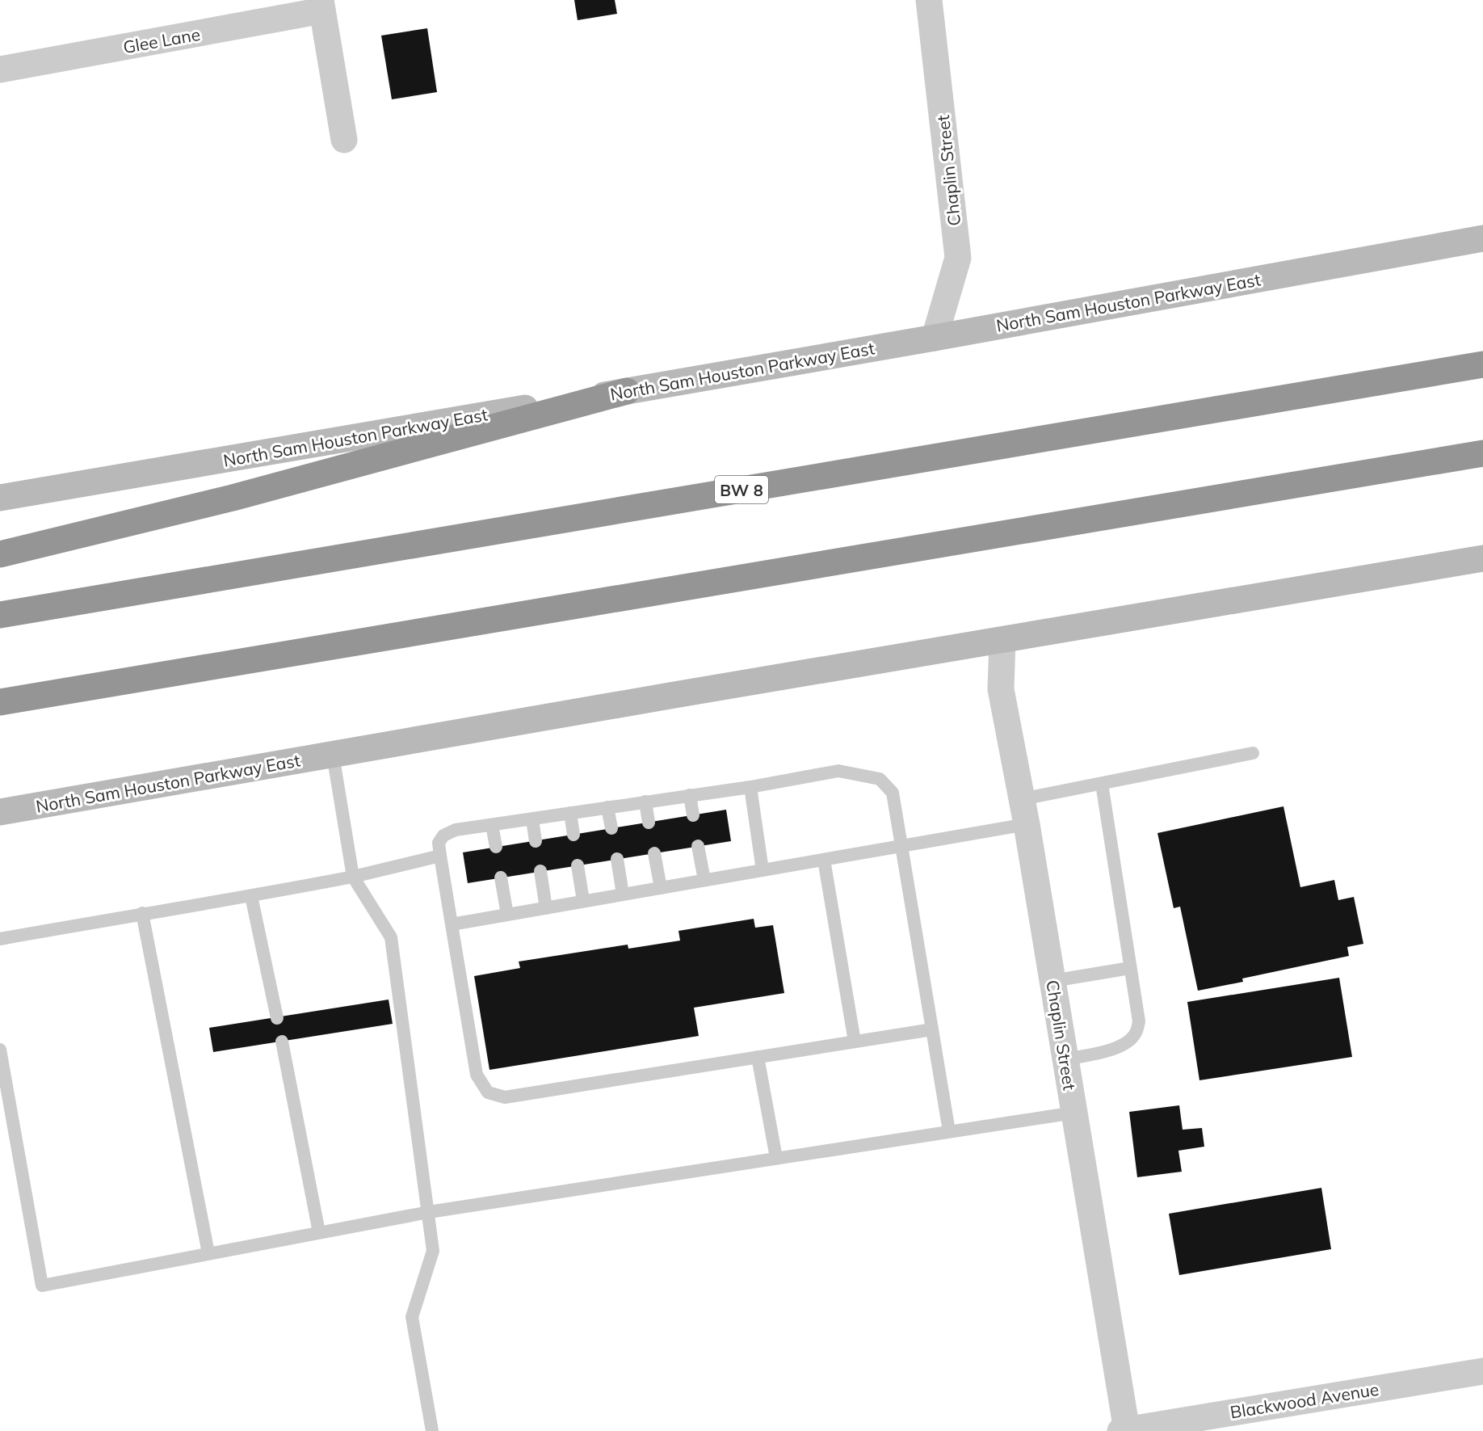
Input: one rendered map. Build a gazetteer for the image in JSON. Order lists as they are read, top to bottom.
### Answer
{
  "streets": {
    "highway": ["BW 8"],
    "main road": ["North Sam Houston Parkway East"],
    "street": ["Glee Lane", "Chaplin Street", "Blackwood Avenue"]
  },
  "crossings": [
    ["Chaplin Street", "North Sam Houston Parkway East"],
    ["Chaplin Street", "Blackwood Avenue"]
  ]
}
